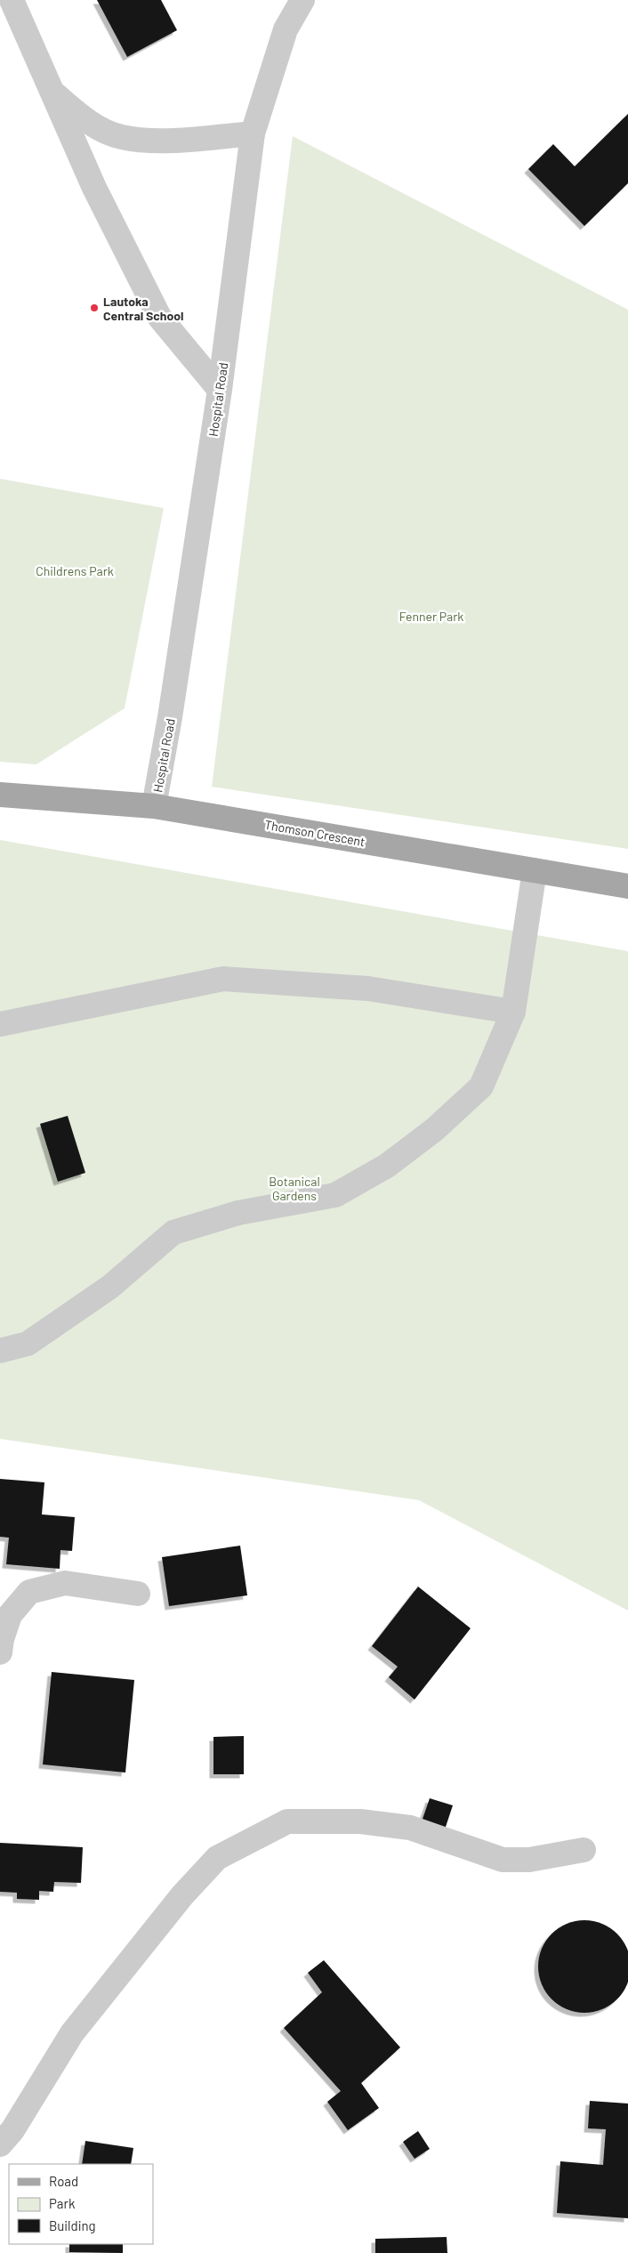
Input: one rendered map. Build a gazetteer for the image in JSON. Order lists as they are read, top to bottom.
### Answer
{
  "streets": {
    "main road": ["Thomson Crescent"],
    "street": ["Hospital Road"]
  },
  "crossings": [
    ["Hospital Road", "Thomson Crescent"]
  ],
  "parks": ["Childrens Park", "Fenner Park", "Botanical Gardens"],
  "places": ["Lautoka Central School"],
  "legend": ["Road", "Park", "Building"]
}
